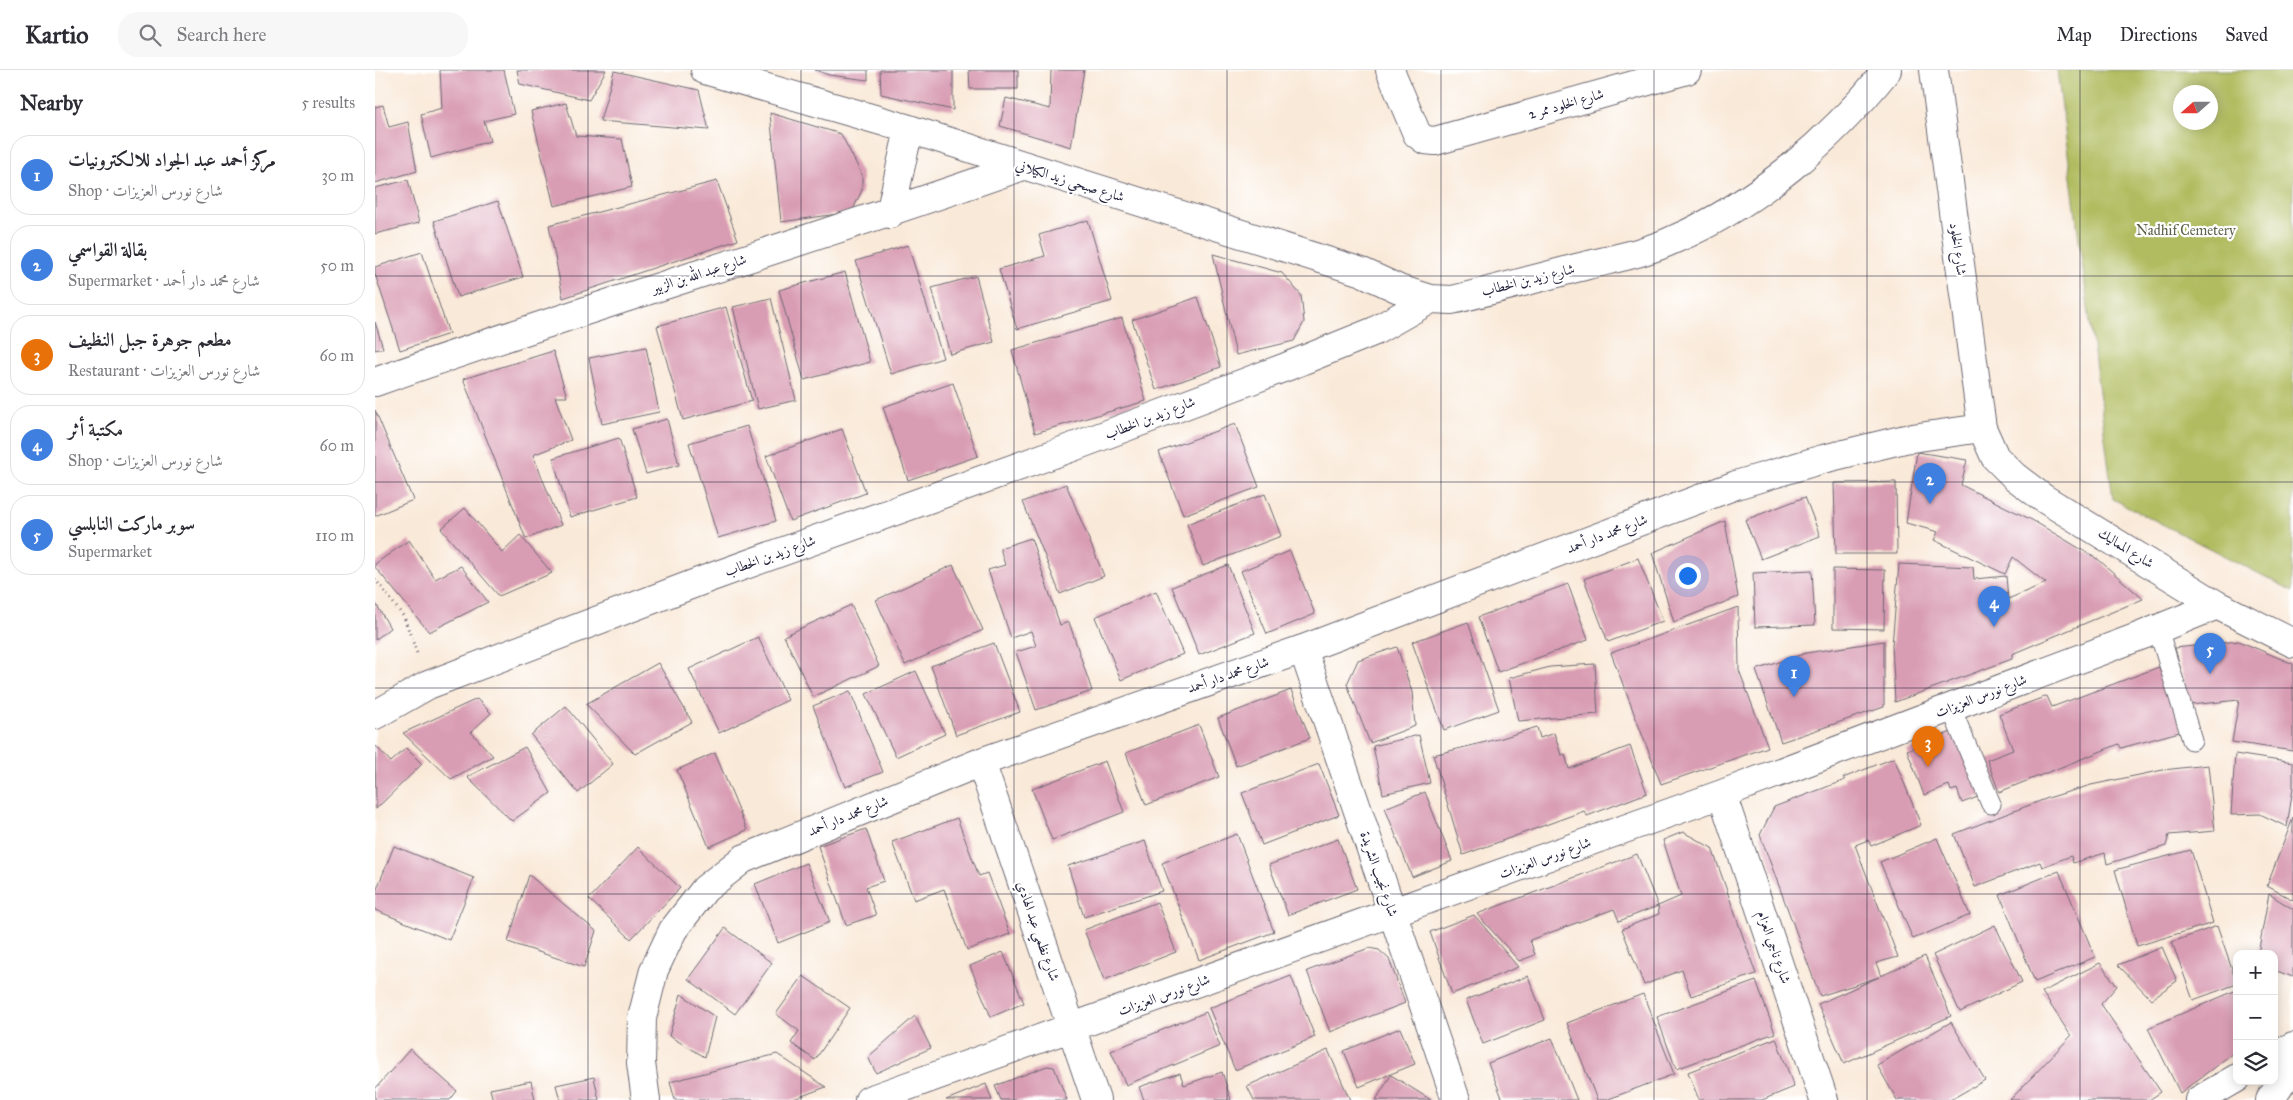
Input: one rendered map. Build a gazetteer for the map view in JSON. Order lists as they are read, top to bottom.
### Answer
{
  "streets": {
    "street": [
      "شارع الخلود ممر 2",
      "شارع صبحي زيد الكيلاني",
      "شارع الخلود",
      "شارع عبد الله بن الزبير",
      "شارع زيد بن الخطاب",
      "شارع محمد دار أحمد",
      "شارع المماليك",
      "شارع نورس العزيزات",
      "شارع نجيب الشريدة",
      "شارع نظمي عبد الهادي",
      "شارع ناجي العزام"
    ]
  },
  "crossings": [
    ["شارع صبحي زيد الكيلاني", "شارع عبد الله بن الزبير"],
    ["شارع صبحي زيد الكيلاني", "شارع زيد بن الخطاب"],
    ["شارع الخلود", "شارع محمد دار أحمد"],
    ["شارع الخلود", "شارع المماليك"],
    ["شارع محمد دار أحمد", "شارع المماليك"],
    ["شارع محمد دار أحمد", "شارع نجيب الشريدة"],
    ["شارع محمد دار أحمد", "شارع نظمي عبد الهادي"],
    ["شارع المماليك", "شارع نورس العزيزات"],
    ["شارع نورس العزيزات", "شارع نجيب الشريدة"],
    ["شارع نورس العزيزات", "شارع نظمي عبد الهادي"],
    ["شارع نورس العزيزات", "شارع ناجي العزام"]
  ],
  "parks": ["Nadhif Cemetery"],
  "north": "left",
  "page": {
    "header": "Kartio",
    "search": "Search here",
    "nav": ["Map", "Directions", "Saved"],
    "heading": ["Nearby", "5 results"],
    "list": [
      {
        "mark": "1",
        "name": "مركز أحمد عبد الجواد للالكترونيات",
        "note": "Shop · شارع نورس العزيزات",
        "value": "30 m"
      },
      {
        "mark": "2",
        "name": "بقالة القواسمي",
        "note": "Supermarket · شارع محمد دار أحمد",
        "value": "50 m"
      },
      {
        "mark": "3",
        "name": "مطعم جوهرة جبل النظيف",
        "note": "Restaurant · شارع نورس العزيزات",
        "value": "60 m"
      },
      {
        "mark": "4",
        "name": "مكتبة أثر",
        "note": "Shop · شارع نورس العزيزات",
        "value": "60 m"
      },
      {
        "mark": "5",
        "name": "سوبر ماركت النابلسي",
        "note": "Supermarket",
        "value": "110 m"
      }
    ],
    "pins": [
      "2",
      "4",
      "5",
      "1",
      "3"
    ],
    "map_buttons": ["+", "−"]
  }
}
